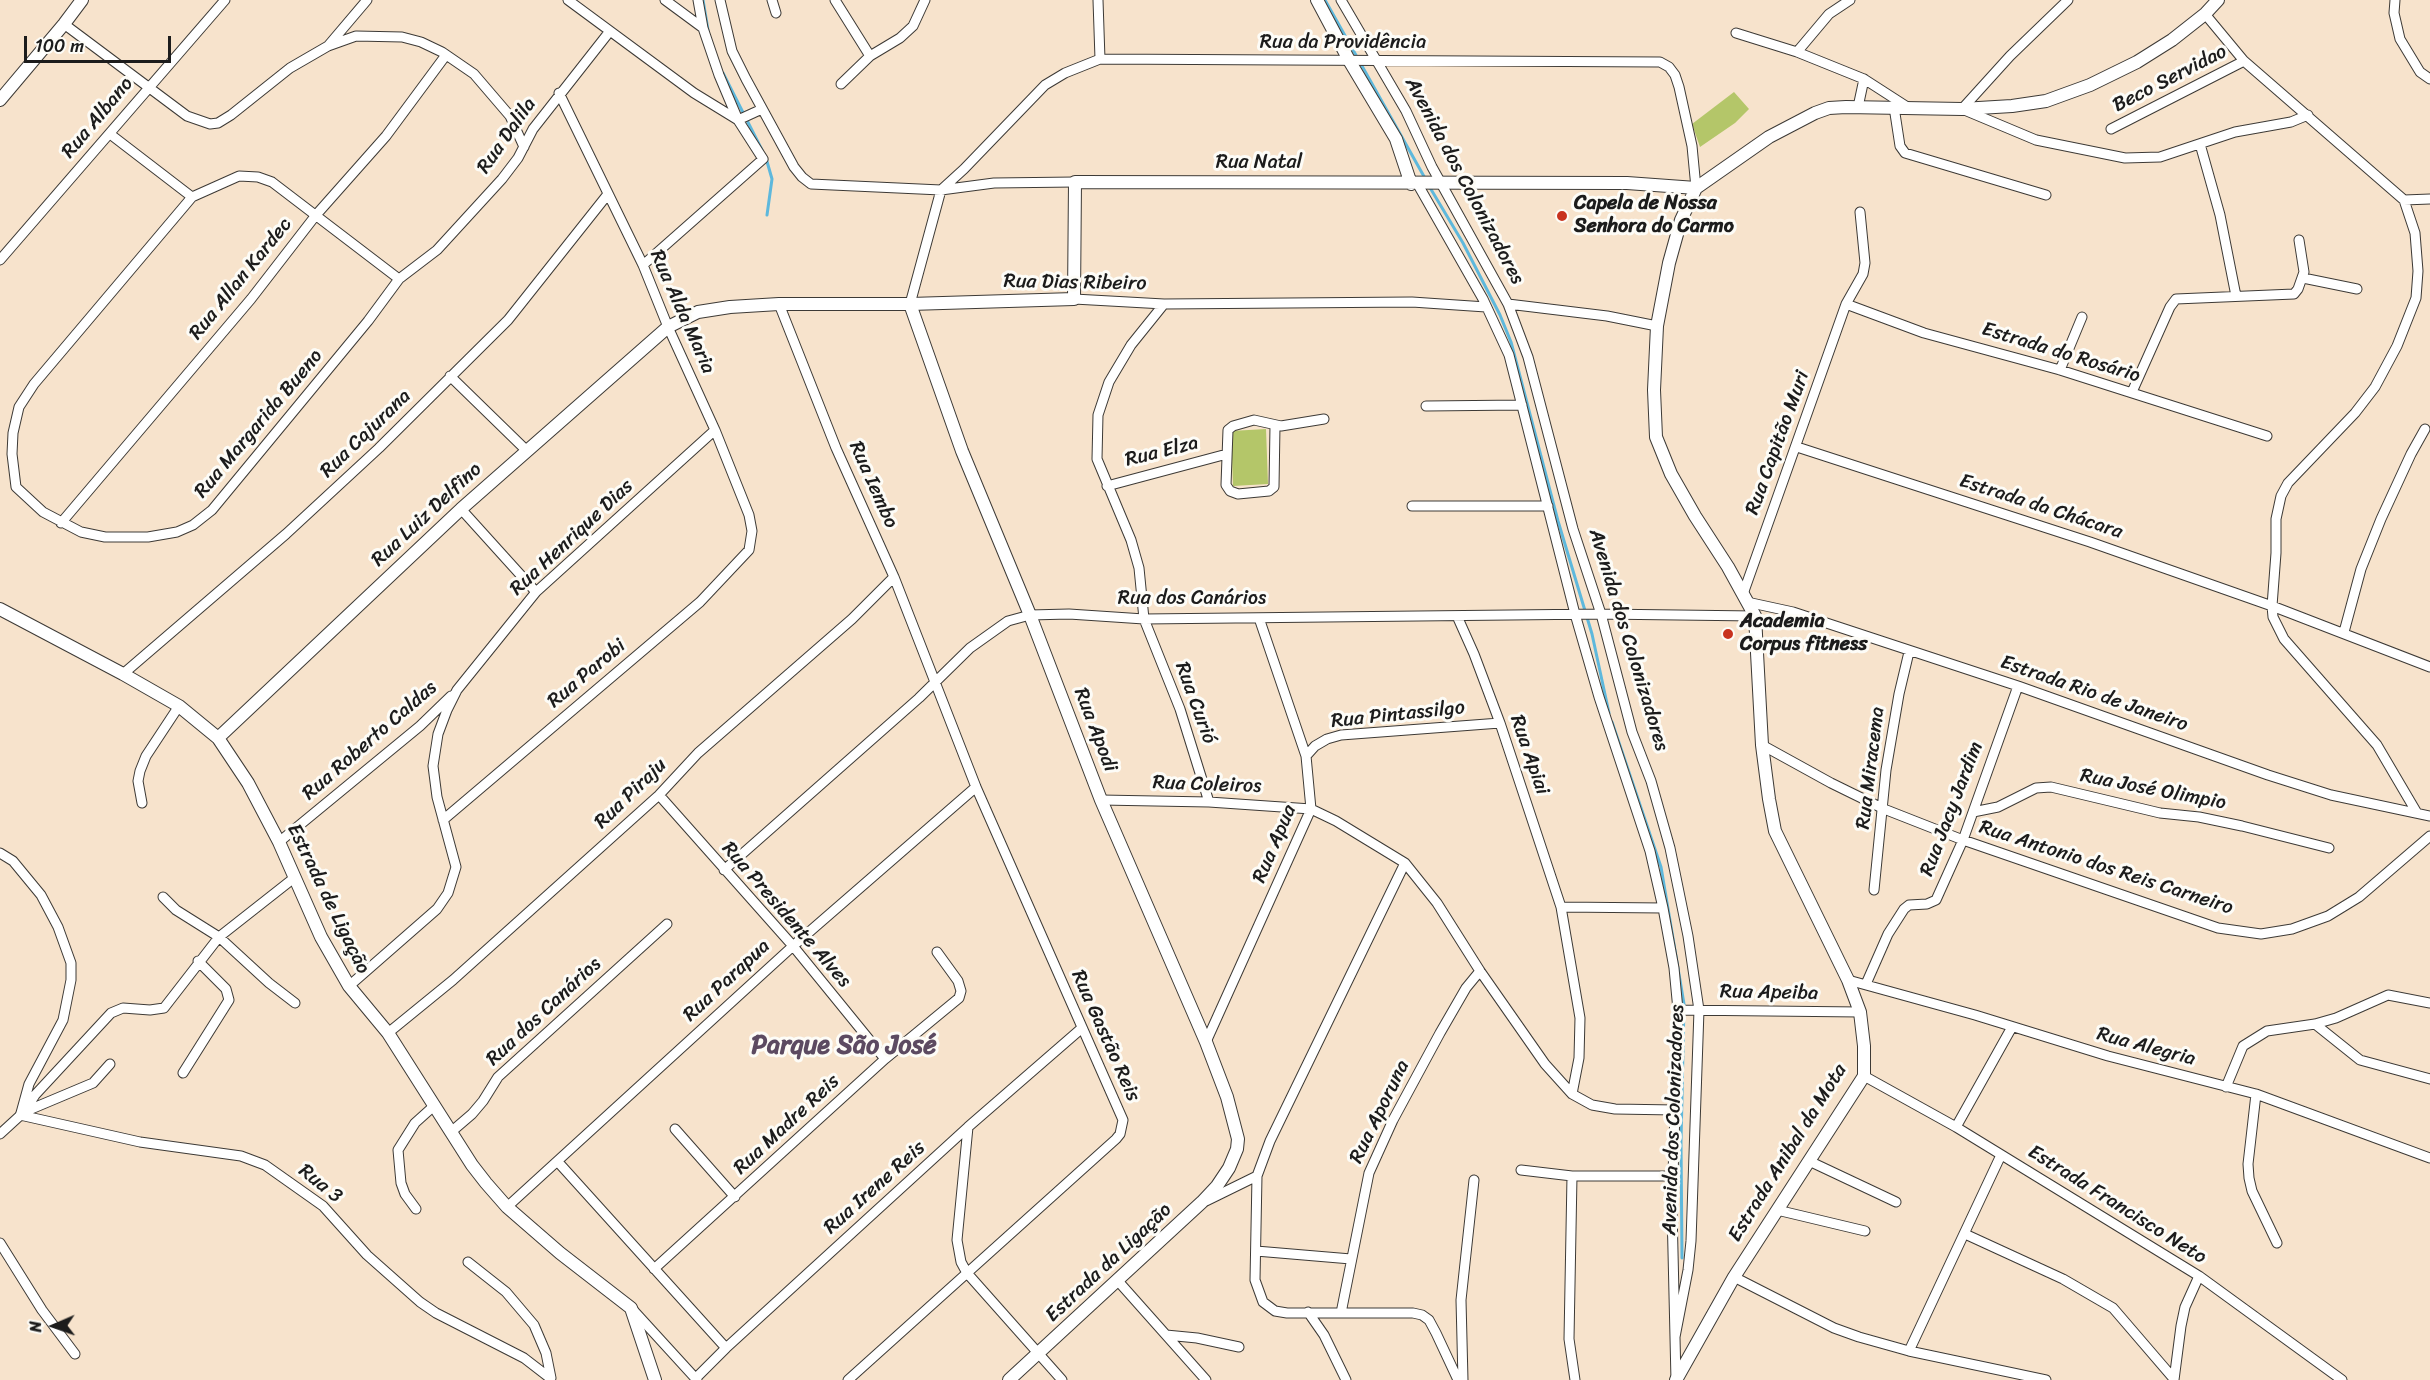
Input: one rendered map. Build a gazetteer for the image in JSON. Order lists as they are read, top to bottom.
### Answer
{
  "streets": {
    "street": [
      "Rua da Providência",
      "Beco Servidao",
      "Rua Albano",
      "Rua Dalila",
      "Rua Natal",
      "Avenida dos Colonizadores",
      "Rua Allan Kardec",
      "Rua Dias Ribeiro",
      "Rua Alda Maria",
      "Estrada do Rosário",
      "Rua Margarida Bueno",
      "Rua Cajurana",
      "Rua Capitão Muri",
      "Rua Elza",
      "Rua Iembo",
      "Estrada da Chácara",
      "Rua Luiz Delfino",
      "Rua Henrique Dias",
      "Rua dos Canários",
      "Rua Parobi",
      "Estrada Rio de Janeiro",
      "Rua Curió",
      "Rua Pintassilgo",
      "Rua Apodi",
      "Rua Roberto Caldas",
      "Rua Apiai",
      "Rua Miracema",
      "Rua Coleiros",
      "Rua José Olimpio",
      "Rua Piraju",
      "Rua Jacy Jardim",
      "Rua Apua",
      "Rua Antonio dos Reis Carneiro",
      "Estrada de Ligação",
      "Rua Presidente Alves",
      "Rua Parapua",
      "Rua Apeiba",
      "Rua Gastão Reis",
      "Rua Alegria",
      "Rua Aporuna",
      "Rua Madre Reis",
      "Estrada Anibal da Mota",
      "Rua 3",
      "Rua Irene Reis",
      "Estrada Francisco Neto",
      "Estrada da Ligação"
    ]
  },
  "crossings": [
    ["Rua da Providência", "Rua Natal"],
    ["Rua da Providência", "Avenida dos Colonizadores"],
    ["Rua da Providência", "Estrada Anibal da Mota"],
    ["Rua Dalila", "Rua Alda Maria"],
    ["Rua Dalila", "Rua Margarida Bueno"],
    ["Rua Natal", "Avenida dos Colonizadores"],
    ["Rua Natal", "Estrada Anibal da Mota"],
    ["Avenida dos Colonizadores", "Rua Dias Ribeiro"],
    ["Avenida dos Colonizadores", "Rua dos Canários"],
    ["Avenida dos Colonizadores", "Rua Apeiba"],
    ["Avenida dos Colonizadores", "Estrada Anibal da Mota"],
    ["Rua Allan Kardec", "Rua Margarida Bueno"],
    ["Rua Dias Ribeiro", "Rua Alda Maria"],
    ["Rua Dias Ribeiro", "Rua Iembo"],
    ["Rua Dias Ribeiro", "Rua Luiz Delfino"],
    ["Rua Dias Ribeiro", "Rua Curió"],
    ["Rua Dias Ribeiro", "Rua Apodi"],
    ["Rua Alda Maria", "Rua Cajurana"],
    ["Rua Alda Maria", "Rua Luiz Delfino"],
    ["Rua Alda Maria", "Rua Henrique Dias"],
    ["Rua Alda Maria", "Rua Parobi"],
    ["Estrada do Rosário", "Rua Capitão Muri"],
    ["Rua Cajurana", "Estrada de Ligação"],
    ["Rua Capitão Muri", "Estrada da Chácara"],
    ["Rua Capitão Muri", "Estrada Rio de Janeiro"],
    ["Rua Capitão Muri", "Estrada Anibal da Mota"],
    ["Rua Elza", "Rua Curió"],
    ["Rua Iembo", "Rua dos Canários"],
    ["Rua Iembo", "Rua Piraju"],
    ["Rua Iembo", "Rua Gastão Reis"],
    ["Rua Luiz Delfino", "Estrada de Ligação"],
    ["Rua Henrique Dias", "Rua Parobi"],
    ["Rua Henrique Dias", "Rua Roberto Caldas"],
    ["Rua Henrique Dias", "Estrada de Ligação"],
    ["Rua dos Canários", "Rua Curió"],
    ["Rua dos Canários", "Rua Apodi"],
    ["Rua dos Canários", "Rua Apiai"],
    ["Rua dos Canários", "Rua Apua"],
    ["Rua dos Canários", "Estrada de Ligação"],
    ["Rua dos Canários", "Rua Presidente Alves"],
    ["Rua dos Canários", "Rua Gastão Reis"],
    ["Rua dos Canários", "Estrada Anibal da Mota"],
    ["Estrada Rio de Janeiro", "Rua Miracema"],
    ["Estrada Rio de Janeiro", "Rua Jacy Jardim"],
    ["Estrada Rio de Janeiro", "Estrada Anibal da Mota"],
    ["Rua Curió", "Rua Coleiros"],
    ["Rua Pintassilgo", "Rua Apiai"],
    ["Rua Pintassilgo", "Rua Apua"],
    ["Rua Apodi", "Rua Coleiros"],
    ["Rua Apodi", "Rua Apua"],
    ["Rua Apodi", "Estrada da Ligação"],
    ["Rua Roberto Caldas", "Estrada de Ligação"],
    ["Rua Miracema", "Rua Antonio dos Reis Carneiro"],
    ["Rua Coleiros", "Rua Apua"],
    ["Rua José Olimpio", "Rua Jacy Jardim"],
    ["Rua Piraju", "Estrada de Ligação"],
    ["Rua Piraju", "Rua Presidente Alves"],
    ["Rua Jacy Jardim", "Rua Antonio dos Reis Carneiro"],
    ["Rua Jacy Jardim", "Rua Alegria"],
    ["Rua Antonio dos Reis Carneiro", "Estrada Anibal da Mota"],
    ["Estrada de Ligação", "Rua Parapua"],
    ["Estrada de Ligação", "Rua Irene Reis"],
    ["Rua Presidente Alves", "Rua Parapua"],
    ["Rua Presidente Alves", "Rua Madre Reis"],
    ["Rua Parapua", "Rua Gastão Reis"],
    ["Rua Apeiba", "Estrada Anibal da Mota"],
    ["Rua Gastão Reis", "Rua Irene Reis"],
    ["Rua Alegria", "Estrada Anibal da Mota"],
    ["Estrada Anibal da Mota", "Estrada Francisco Neto"]
  ],
  "districts": ["Parque São José"],
  "places": ["Capela de Nossa Senhora do Carmo", "Academia Corpus fitness"],
  "scale_bar": "100 m",
  "north": "left"
}
